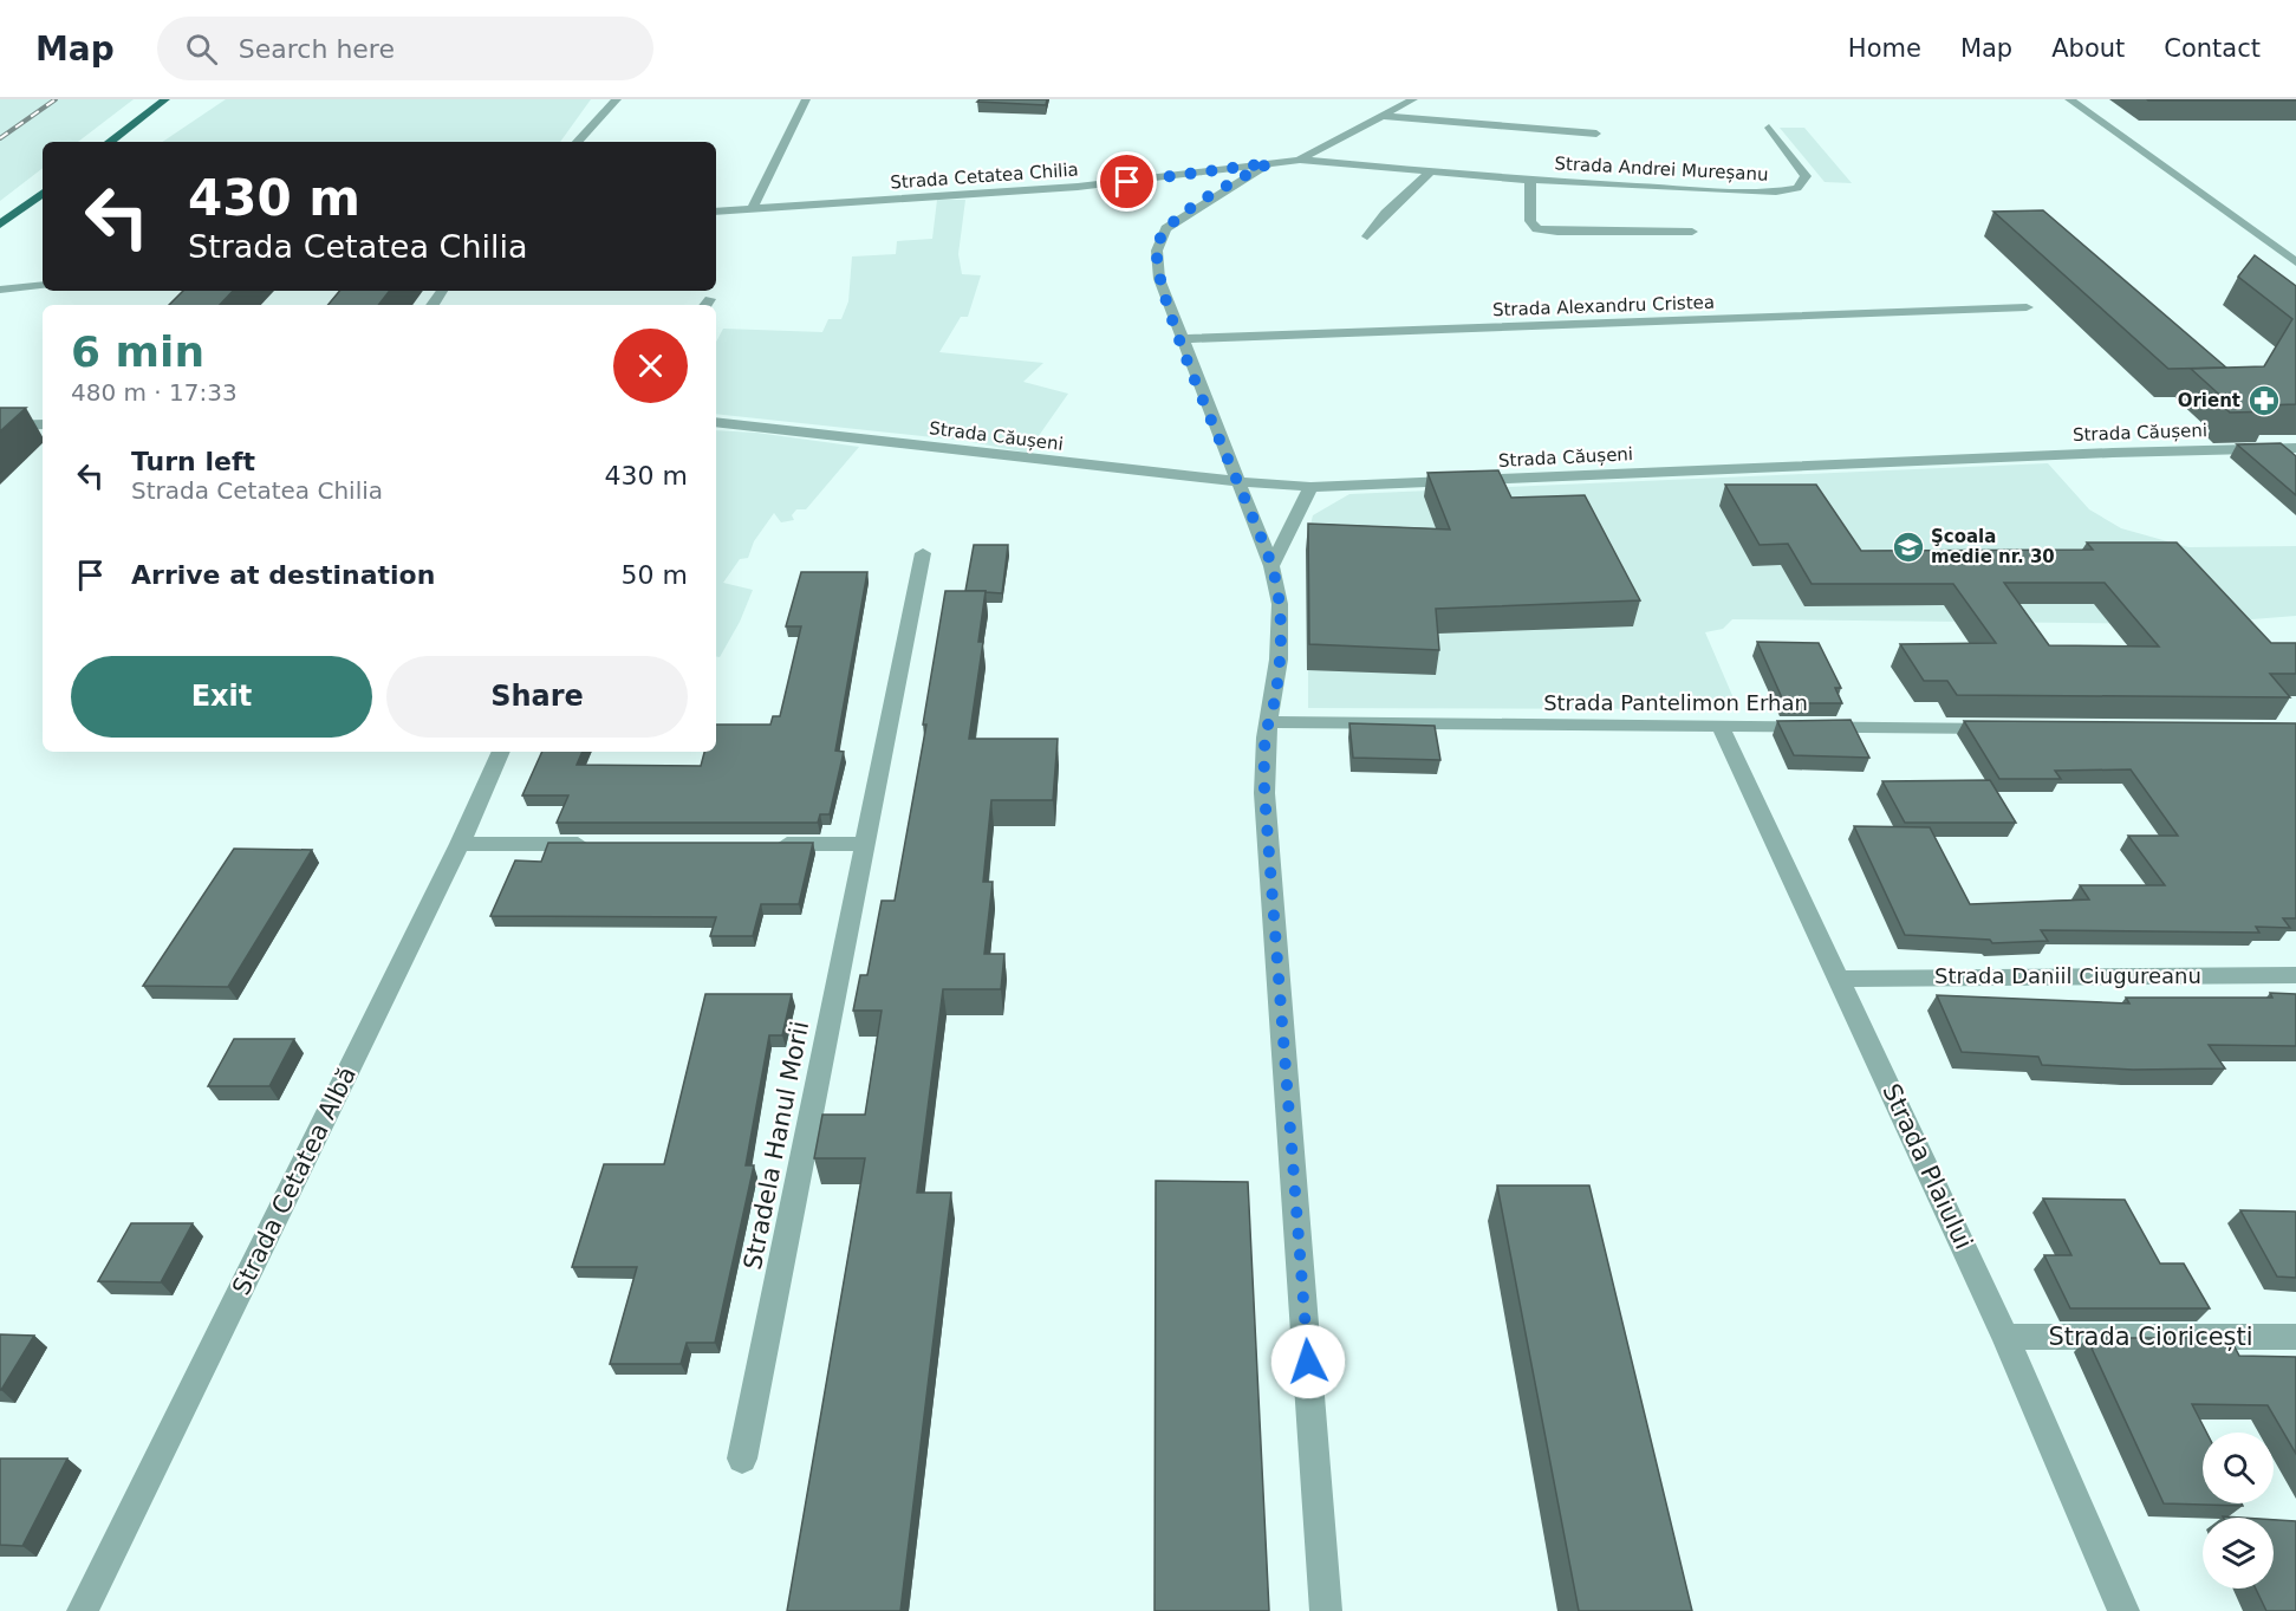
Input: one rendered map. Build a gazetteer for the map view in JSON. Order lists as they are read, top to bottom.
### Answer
{
  "streets": {
    "street": [
      "Strada Andrei Mureșanu",
      "Strada Cetatea Chilia",
      "Strada Alexandru Cristea",
      "Strada Căușeni",
      "Strada Pantelimon Erhan",
      "Strada Daniil Ciugureanu",
      "Stradela Hanul Morii",
      "Strada Plaiului",
      "Strada Cetatea Albă",
      "Strada Cioricești"
    ]
  },
  "crossings": [
    ["Strada Andrei Mureșanu", "Strada Cetatea Chilia"],
    ["Strada Pantelimon Erhan", "Strada Plaiului"],
    ["Strada Daniil Ciugureanu", "Strada Plaiului"],
    ["Strada Plaiului", "Strada Cioricești"]
  ],
  "places": {
    "pharmacy": ["Orient"],
    "school or university": ["Şcoala medie nr. 30"]
  },
  "page": {
    "header": "Map",
    "search": "Search here",
    "nav": [
      "Home",
      "Map",
      "About",
      "Contact"
    ],
    "turn": ["430 m", "Strada Cetatea Chilia"],
    "heading": ["6 min", "480 m · 17:33"],
    "list": [
      {
        "name": "Turn left",
        "note": "Strada Cetatea Chilia",
        "value": "430 m"
      },
      {
        "name": "Arrive at destination",
        "value": "50 m"
      }
    ],
    "buttons": ["Exit", "Share"]
  }
}
